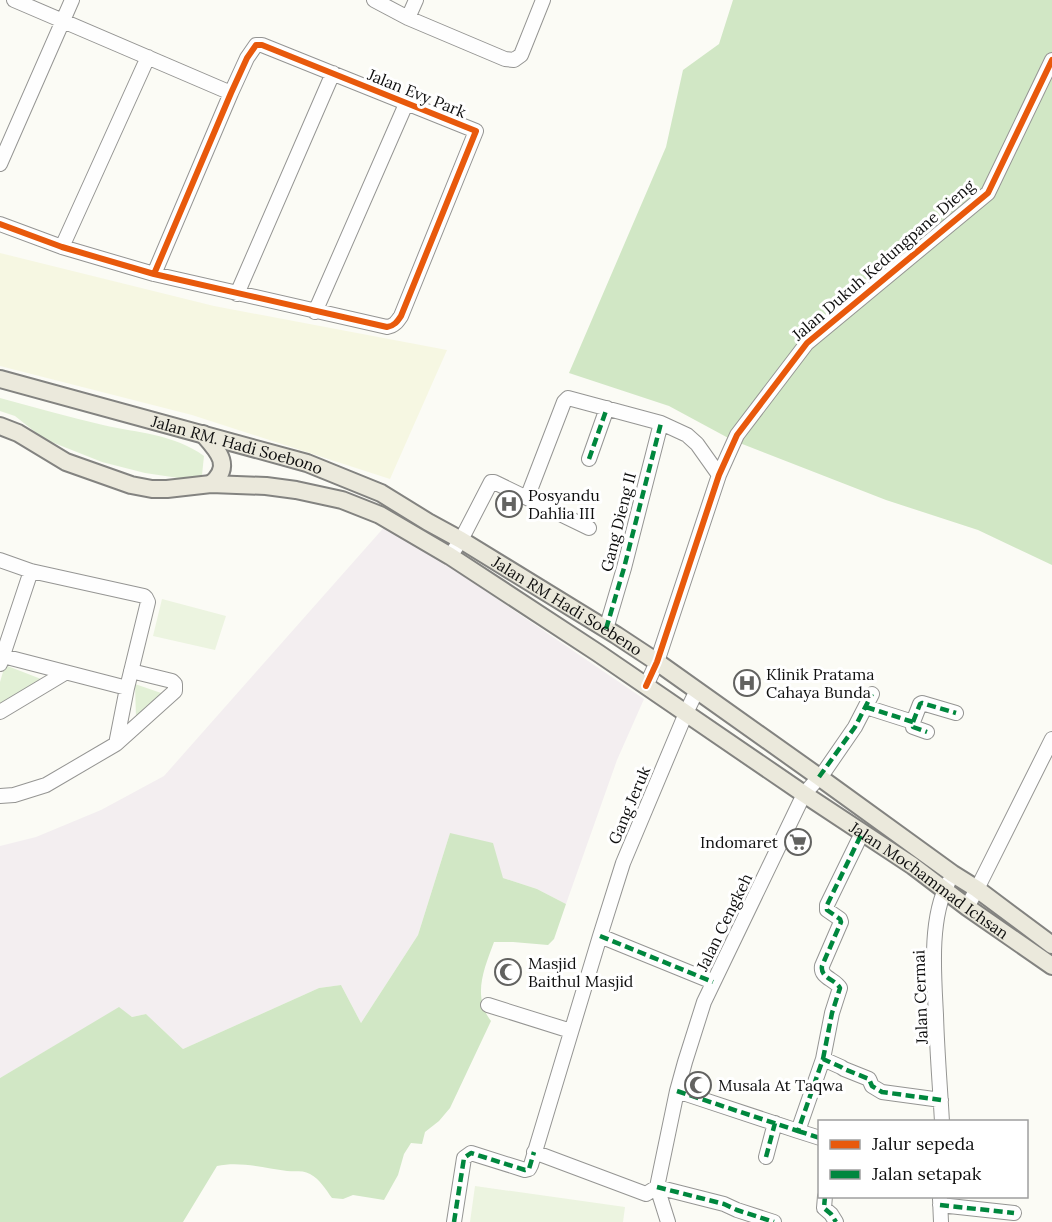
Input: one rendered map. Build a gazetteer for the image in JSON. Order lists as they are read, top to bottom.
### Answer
{
  "streets": {
    "main road": ["Jalan RM. Hadi Soebono", "Jalan RM Hadi Soebeno", "Jalan Mochammad Ichsan"],
    "street": [
      "Jalan Evy Park",
      "Jalan Dukuh Kedungpane Dieng",
      "Gang Dieng II",
      "Gang Jeruk",
      "Jalan Cengkeh",
      "Jalan Cermai"
    ]
  },
  "crossings": [
    ["Jalan Dukuh Kedungpane Dieng", "Jalan RM Hadi Soebeno"],
    ["Jalan RM. Hadi Soebono", "Jalan RM Hadi Soebeno"],
    ["Gang Dieng II", "Jalan RM Hadi Soebeno"],
    ["Jalan RM Hadi Soebeno", "Gang Jeruk"],
    ["Jalan RM Hadi Soebeno", "Jalan Mochammad Ichsan"],
    ["Jalan RM Hadi Soebeno", "Jalan Cengkeh"],
    ["Jalan Mochammad Ichsan", "Jalan Cengkeh"],
    ["Jalan Mochammad Ichsan", "Jalan Cermai"]
  ],
  "places": {
    "hospital": ["Posyandu Dahlia III", "Klinik Pratama Cahaya Bunda"],
    "supermarket": ["Indomaret"],
    "mosque": ["Masjid Baithul Masjid", "Musala At Taqwa"]
  },
  "legend": ["Jalur sepeda", "Jalan setapak"]
}
